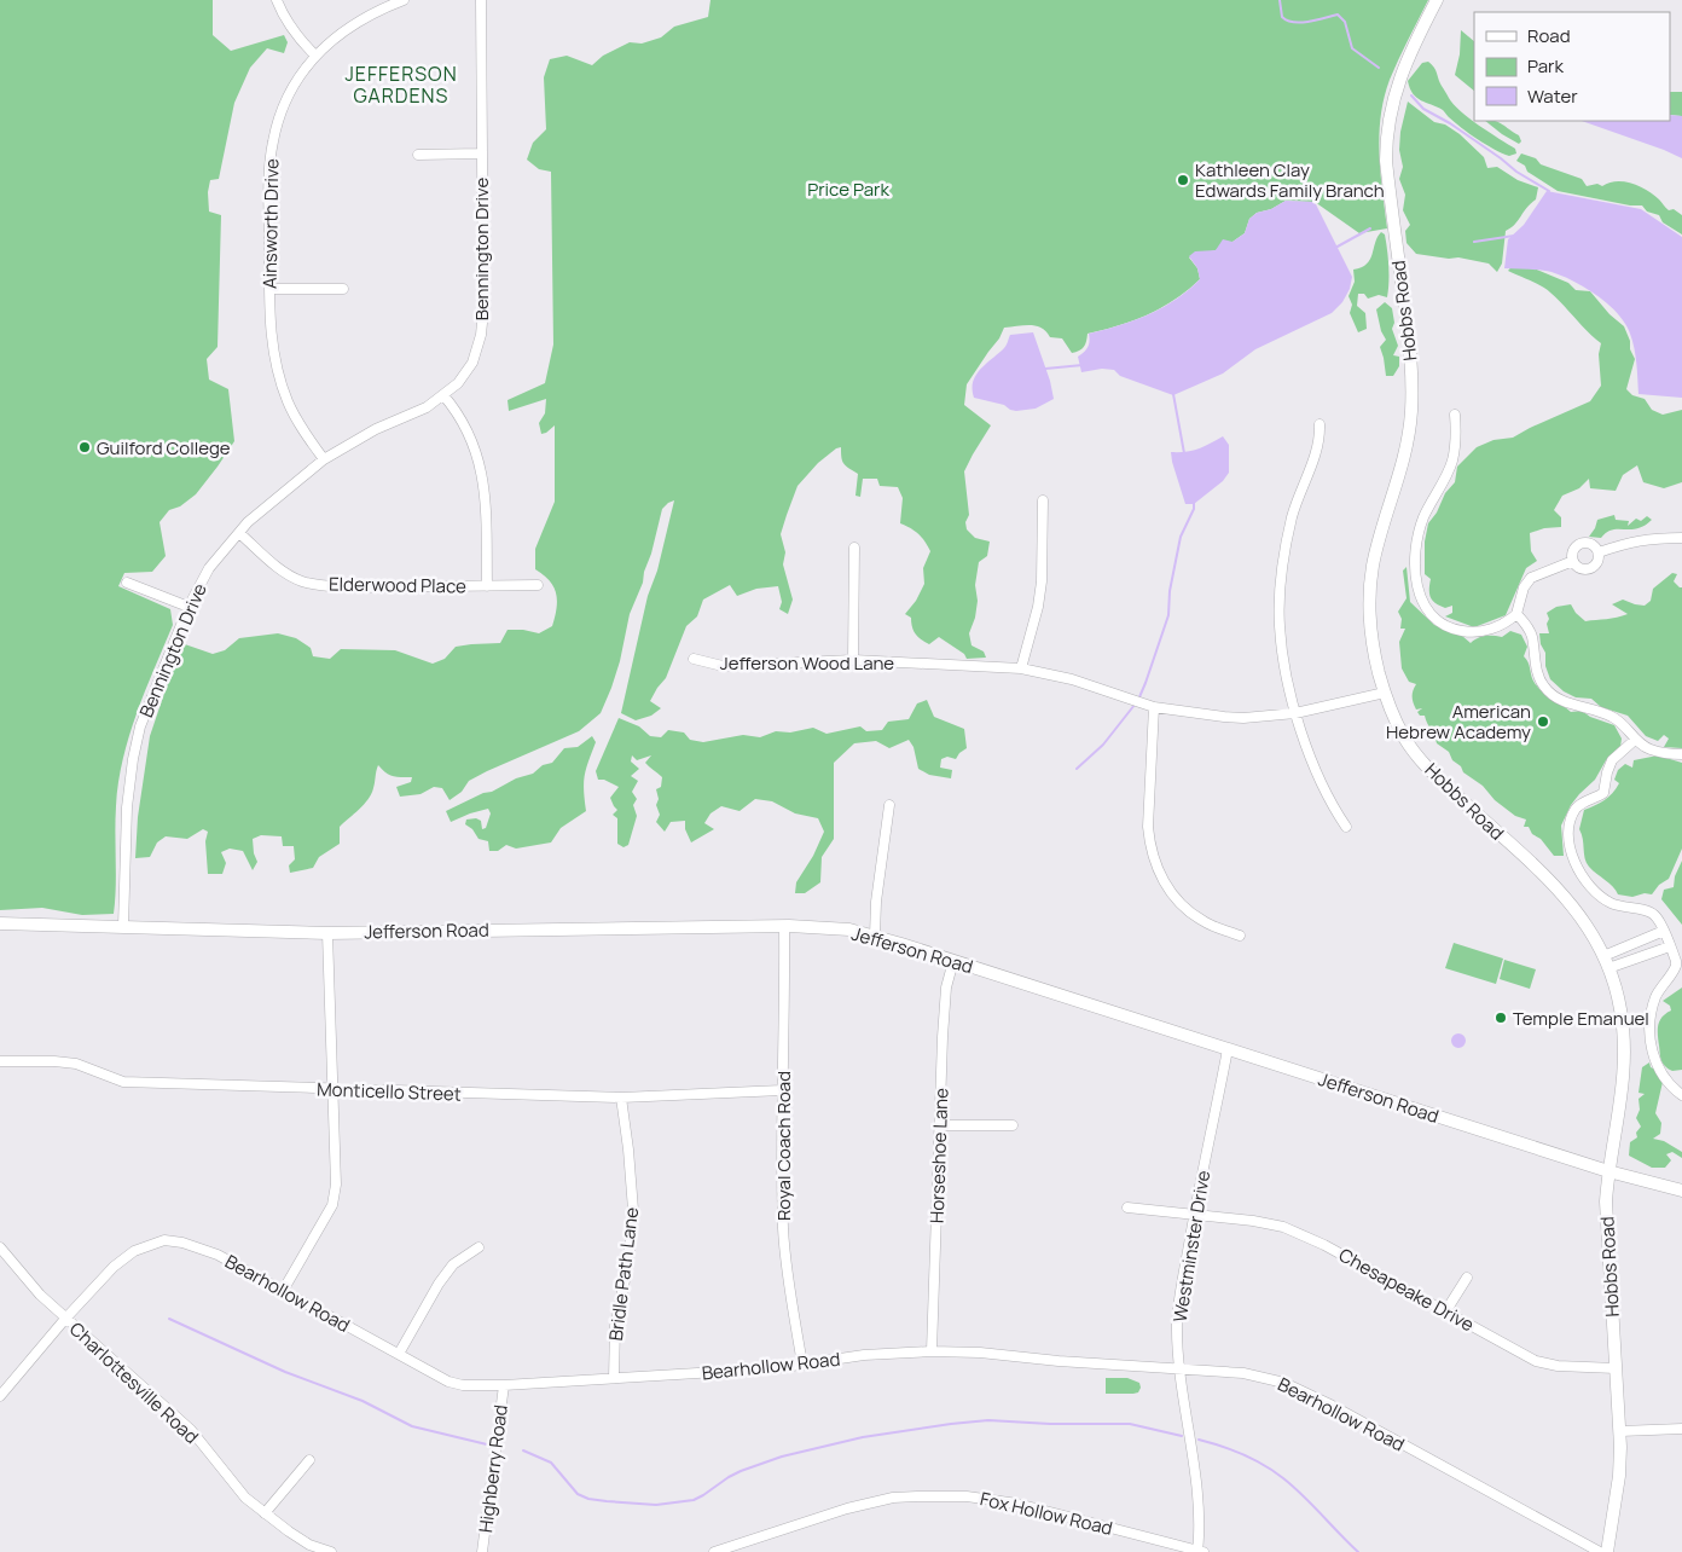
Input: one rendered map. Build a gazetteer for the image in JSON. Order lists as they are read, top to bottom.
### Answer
{
  "streets": {
    "street": [
      "Ainsworth Drive",
      "Bennington Drive",
      "Hobbs Road",
      "Elderwood Place",
      "Jefferson Wood Lane",
      "Jefferson Road",
      "Monticello Street",
      "Royal Coach Road",
      "Horseshoe Lane",
      "Westminster Drive",
      "Bridle Path Lane",
      "Chesapeake Drive",
      "Bearhollow Road",
      "Charlottesville Road",
      "Highberry Road",
      "Fox Hollow Road"
    ]
  },
  "crossings": [
    ["Ainsworth Drive", "Bennington Drive"],
    ["Bennington Drive", "Elderwood Place"],
    ["Bennington Drive", "Jefferson Road"],
    ["Hobbs Road", "Jefferson Road"],
    ["Hobbs Road", "Chesapeake Drive"],
    ["Jefferson Road", "Royal Coach Road"],
    ["Jefferson Road", "Horseshoe Lane"],
    ["Jefferson Road", "Westminster Drive"],
    ["Monticello Street", "Royal Coach Road"],
    ["Monticello Street", "Bridle Path Lane"],
    ["Royal Coach Road", "Bearhollow Road"],
    ["Horseshoe Lane", "Bearhollow Road"],
    ["Westminster Drive", "Chesapeake Drive"],
    ["Westminster Drive", "Bearhollow Road"],
    ["Westminster Drive", "Fox Hollow Road"],
    ["Bridle Path Lane", "Bearhollow Road"],
    ["Bearhollow Road", "Charlottesville Road"],
    ["Bearhollow Road", "Highberry Road"]
  ],
  "districts": ["JEFFERSON GARDENS"],
  "parks": ["Price Park"],
  "places": [
    "Kathleen Clay Edwards Family Branch",
    "Guilford College",
    "American Hebrew Academy",
    "Temple Emanuel"
  ],
  "legend": ["Road", "Park", "Water"]
}
